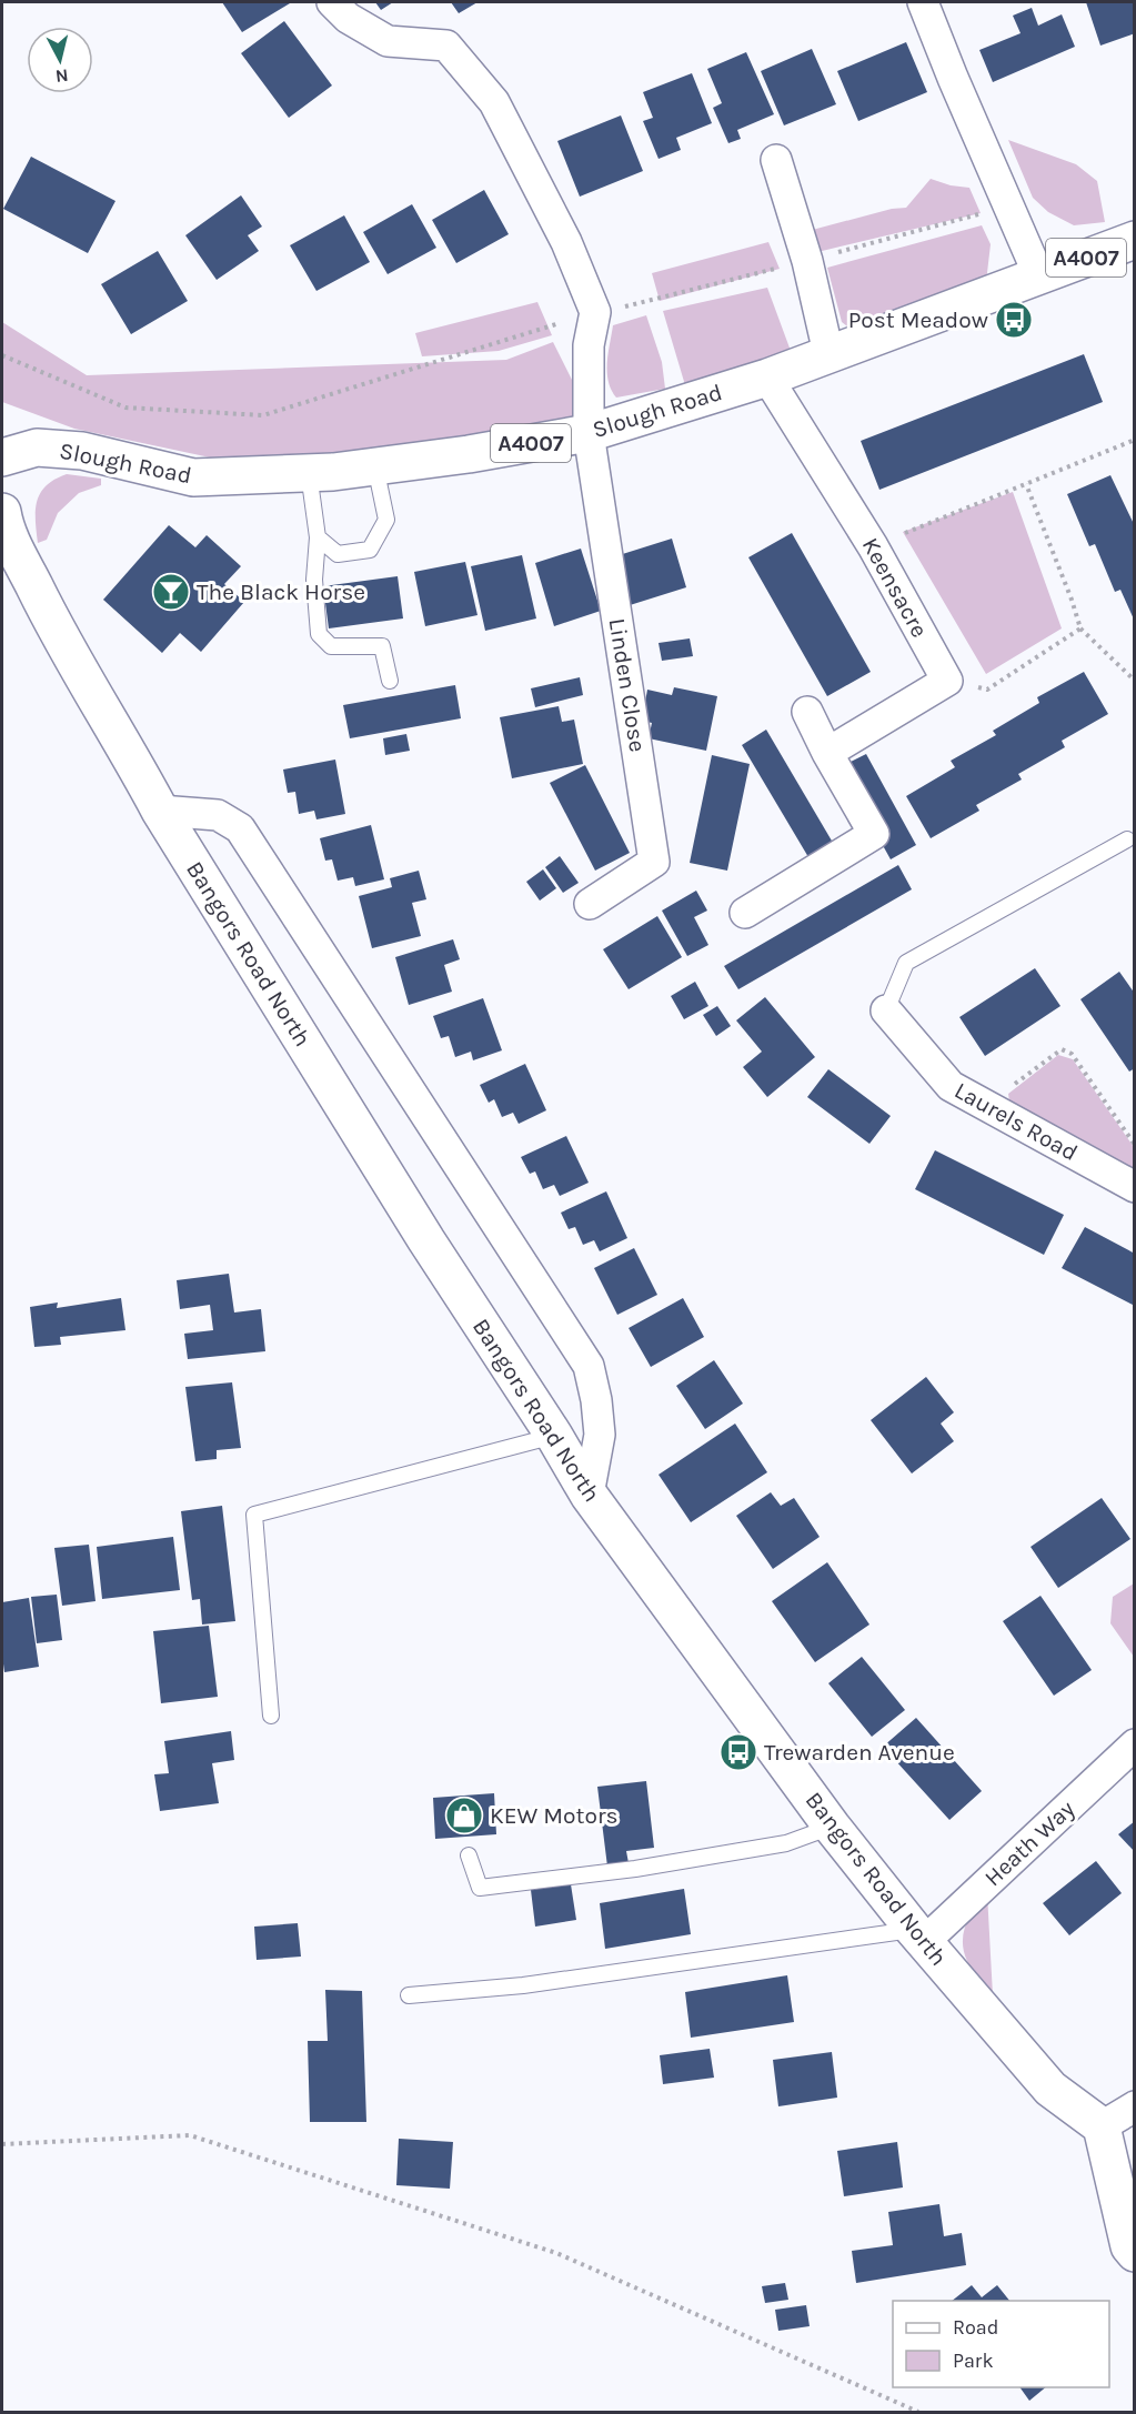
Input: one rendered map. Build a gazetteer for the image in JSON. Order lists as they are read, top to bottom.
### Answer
{
  "streets": {
    "street": [
      "A4007",
      "Slough Road",
      "Keensacre",
      "Linden Close",
      "Bangors Road North",
      "Laurels Road",
      "Heath Way"
    ]
  },
  "crossings": [
    ["Slough Road", "Keensacre"],
    ["Slough Road", "Linden Close"],
    ["Bangors Road North", "Heath Way"]
  ],
  "places": {
    "bus stop": ["Post Meadow", "Trewarden Avenue"],
    "bar": ["The Black Horse"],
    "shop": ["KEW Motors"]
  },
  "legend": ["Road", "Park"],
  "north": "bottom"
}
